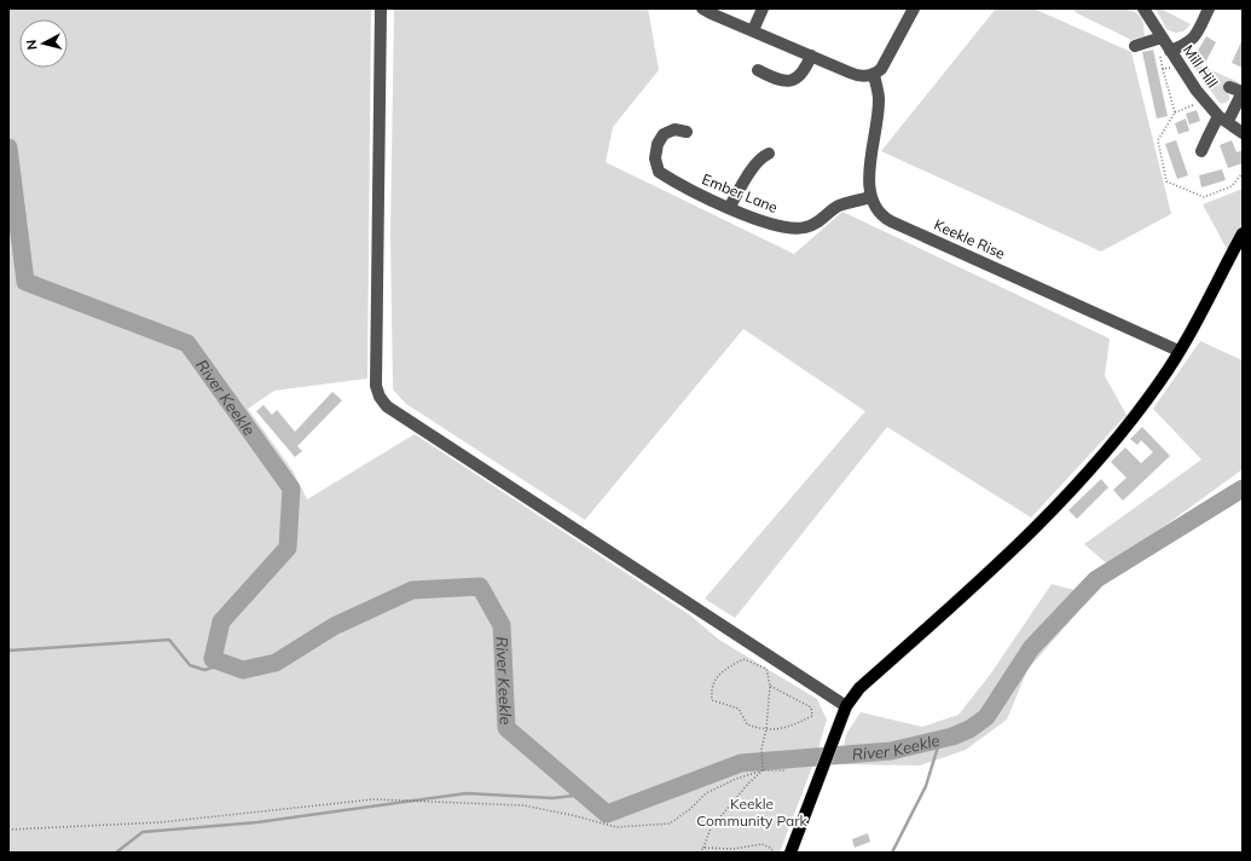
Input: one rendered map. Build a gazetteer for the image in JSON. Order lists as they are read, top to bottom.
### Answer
{
  "streets": {
    "street": ["Mill Hill", "Ember Lane", "Keekle Rise"]
  },
  "crossings": [
    ["Ember Lane", "Keekle Rise"]
  ],
  "water": ["River Keekle"],
  "parks": ["Keekle Community Park"],
  "north": "left"
}
